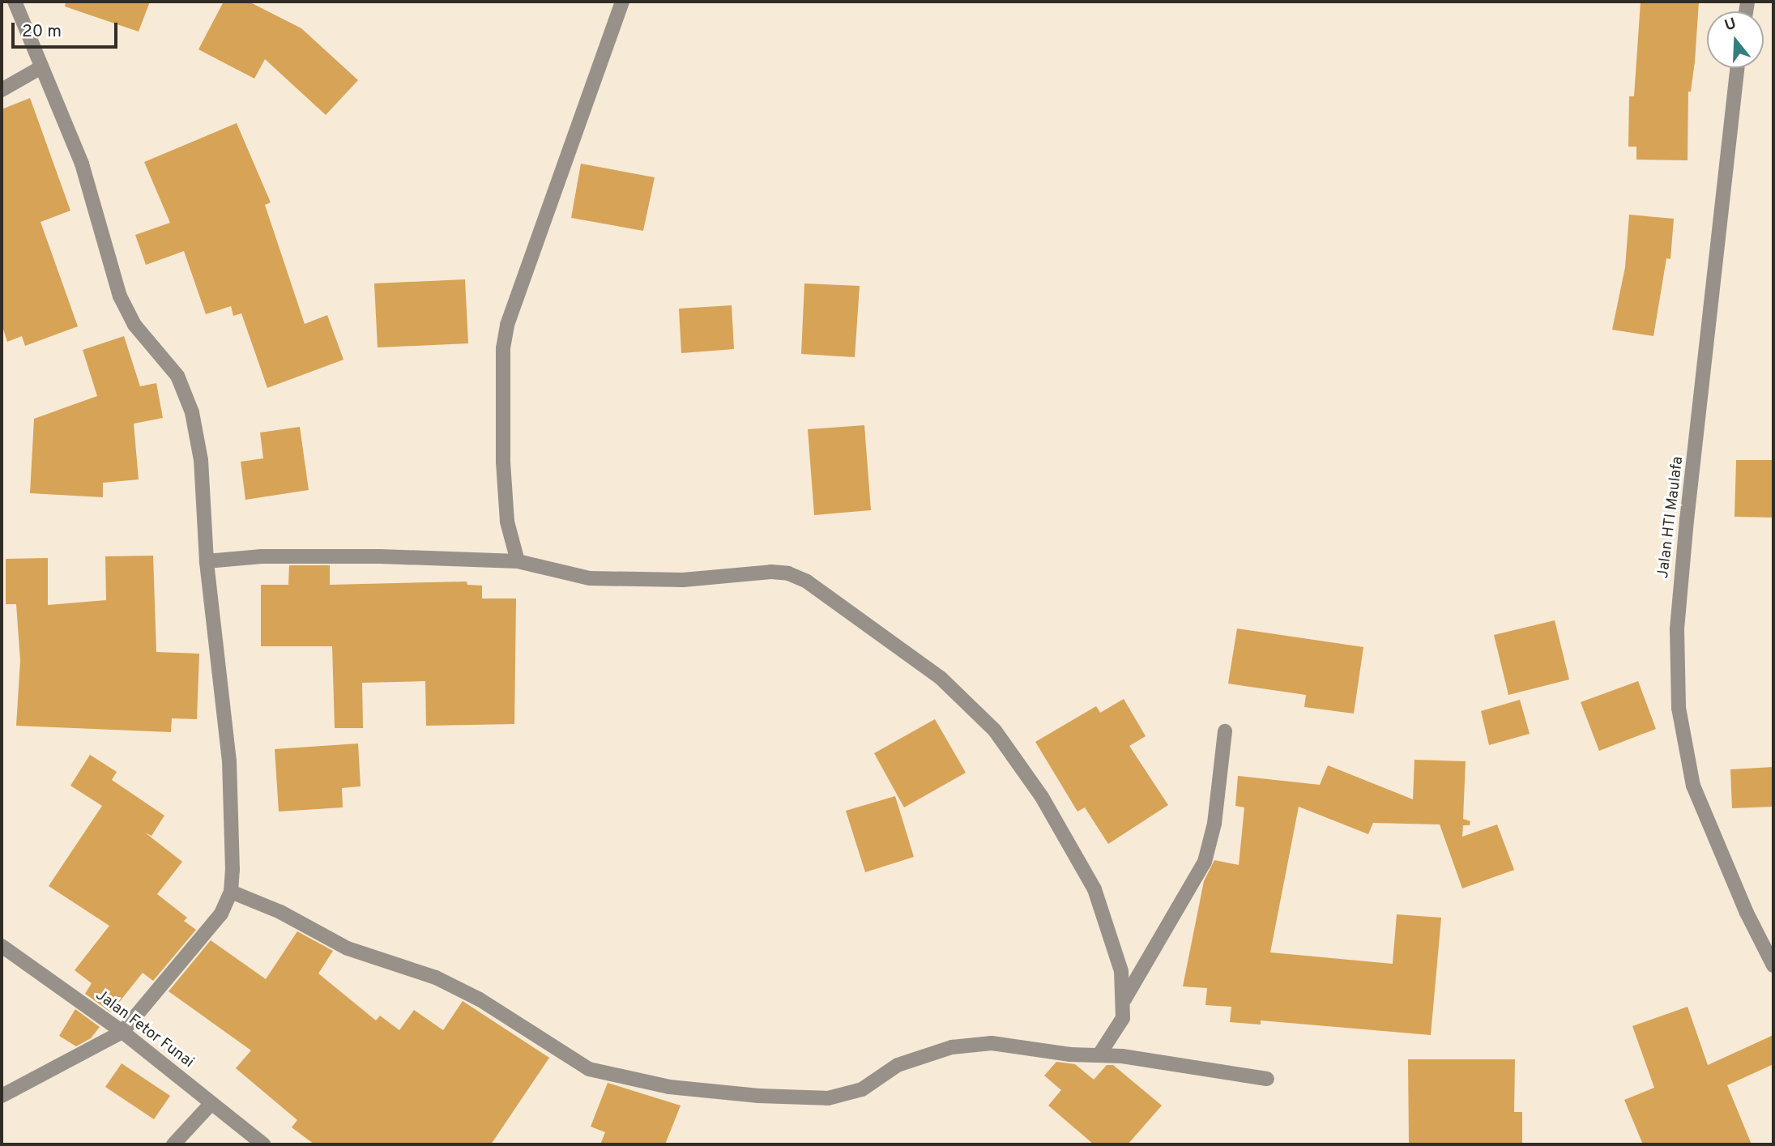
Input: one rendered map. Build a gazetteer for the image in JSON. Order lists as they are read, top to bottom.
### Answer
{
  "streets": {
    "street": ["Jalan HTI Maulafa", "Jalan Fetor Funai"]
  },
  "scale_bar": "20 m",
  "north": "top"
}
